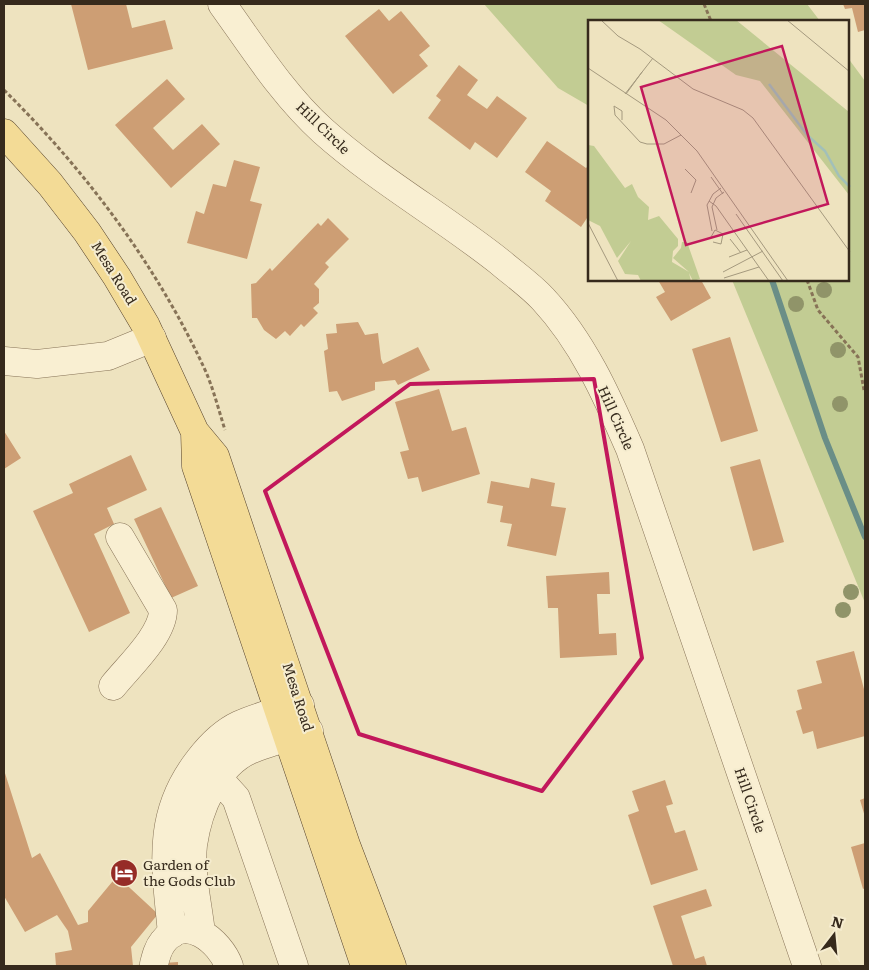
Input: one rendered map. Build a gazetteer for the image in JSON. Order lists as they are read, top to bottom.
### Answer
{
  "streets": {
    "main road": ["Mesa Road"],
    "street": ["Hill Circle"]
  },
  "places": {
    "hotel": ["Garden of the Gods Club"]
  },
  "north": "top"
}
